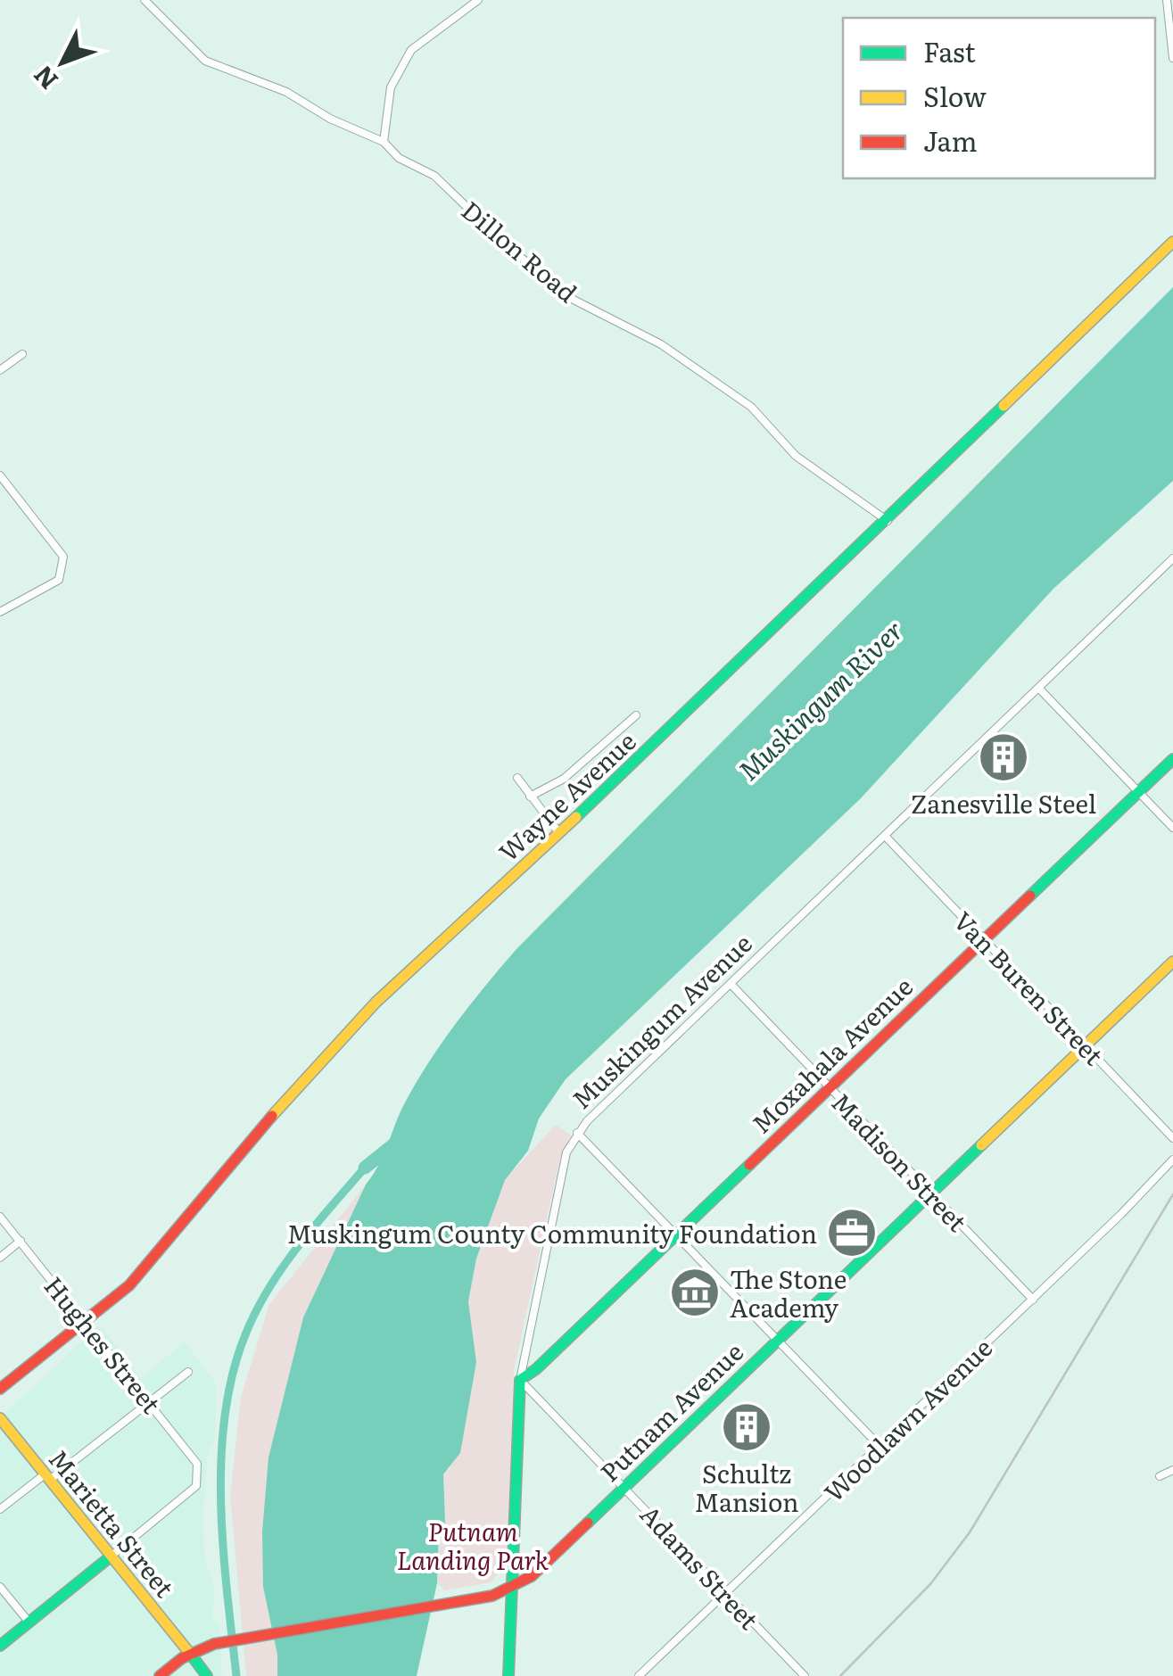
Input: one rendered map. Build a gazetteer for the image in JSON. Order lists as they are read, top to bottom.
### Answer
{
  "streets": {
    "main road": [
      "Wayne Avenue",
      "Muskingum Avenue",
      "Moxahala Avenue",
      "Putnam Avenue",
      "Marietta Street"
    ],
    "street": [
      "Dillon Road",
      "Van Buren Street",
      "Madison Street",
      "Hughes Street",
      "Woodlawn Avenue",
      "Adams Street"
    ]
  },
  "crossings": [
    ["Dillon Road", "Wayne Avenue"],
    ["Wayne Avenue", "Hughes Street"],
    ["Van Buren Street", "Muskingum Avenue"],
    ["Van Buren Street", "Moxahala Avenue"],
    ["Van Buren Street", "Putnam Avenue"],
    ["Muskingum Avenue", "Moxahala Avenue"],
    ["Muskingum Avenue", "Madison Street"],
    ["Muskingum Avenue", "Putnam Avenue"],
    ["Muskingum Avenue", "Adams Street"],
    ["Moxahala Avenue", "Madison Street"],
    ["Moxahala Avenue", "Adams Street"],
    ["Madison Street", "Putnam Avenue"],
    ["Madison Street", "Woodlawn Avenue"],
    ["Hughes Street", "Marietta Street"],
    ["Putnam Avenue", "Marietta Street"],
    ["Putnam Avenue", "Adams Street"],
    ["Woodlawn Avenue", "Adams Street"]
  ],
  "water": ["Muskingum River"],
  "parks": ["Putnam Landing Park"],
  "places": {
    "building": ["Zanesville Steel", "Schultz Mansion"],
    "office": ["Muskingum County Community Foundation"],
    "museum": ["The Stone Academy"]
  },
  "legend": ["Fast", "Slow", "Jam"],
  "north": "bottom left"
}
